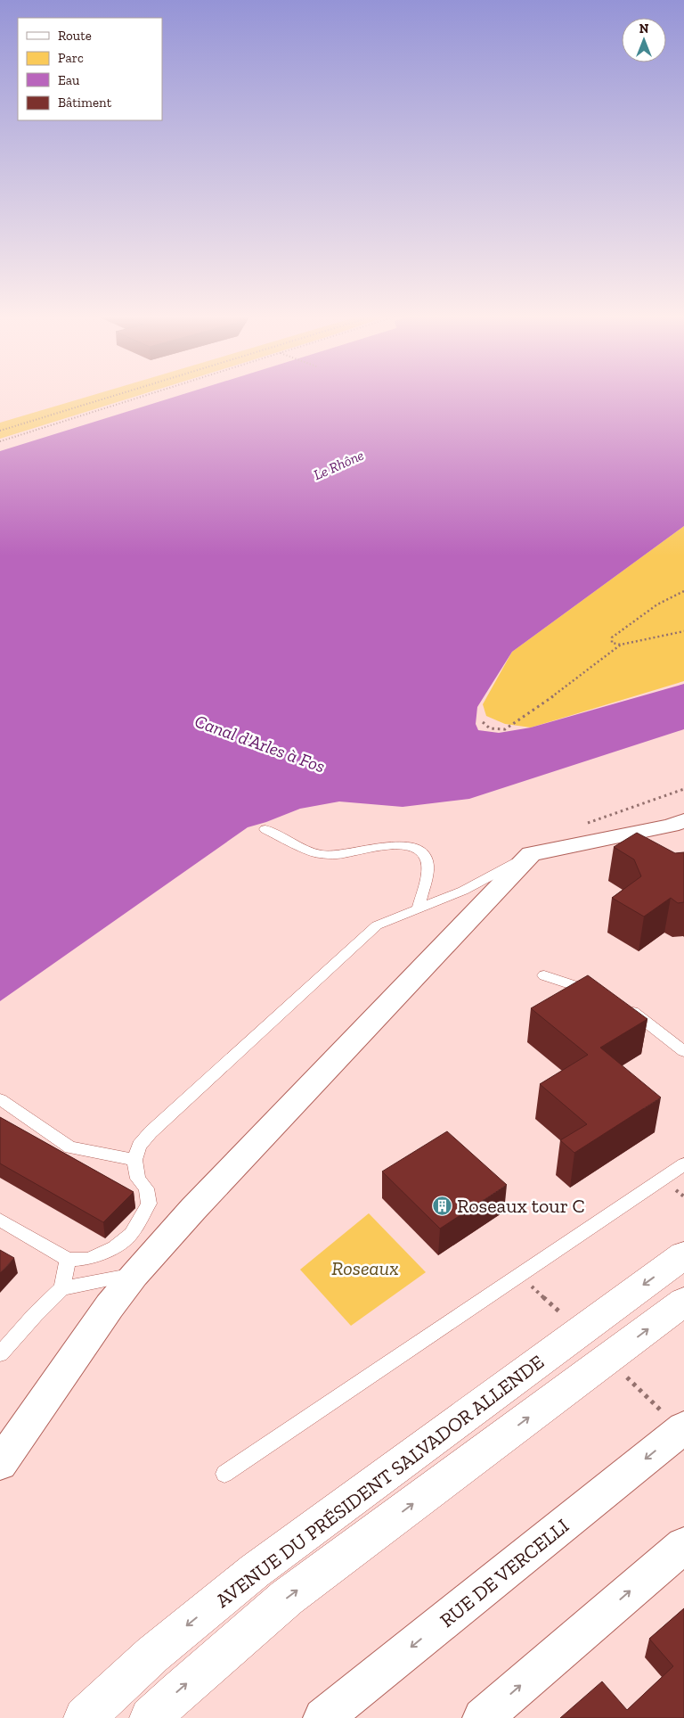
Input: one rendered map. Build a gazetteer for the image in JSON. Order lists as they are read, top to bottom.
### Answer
{
  "streets": {
    "street": ["AVENUE DU PRÉSIDENT SALVADOR ALLENDE", "RUE DE VERCELLI"]
  },
  "water": ["Le Rhône", "Canal d'Arles à Fos"],
  "parks": ["Roseaux"],
  "places": {
    "building": ["Roseaux tour C"]
  },
  "legend": [
    "Route",
    "Parc",
    "Eau",
    "Bâtiment"
  ],
  "north": "top"
}
